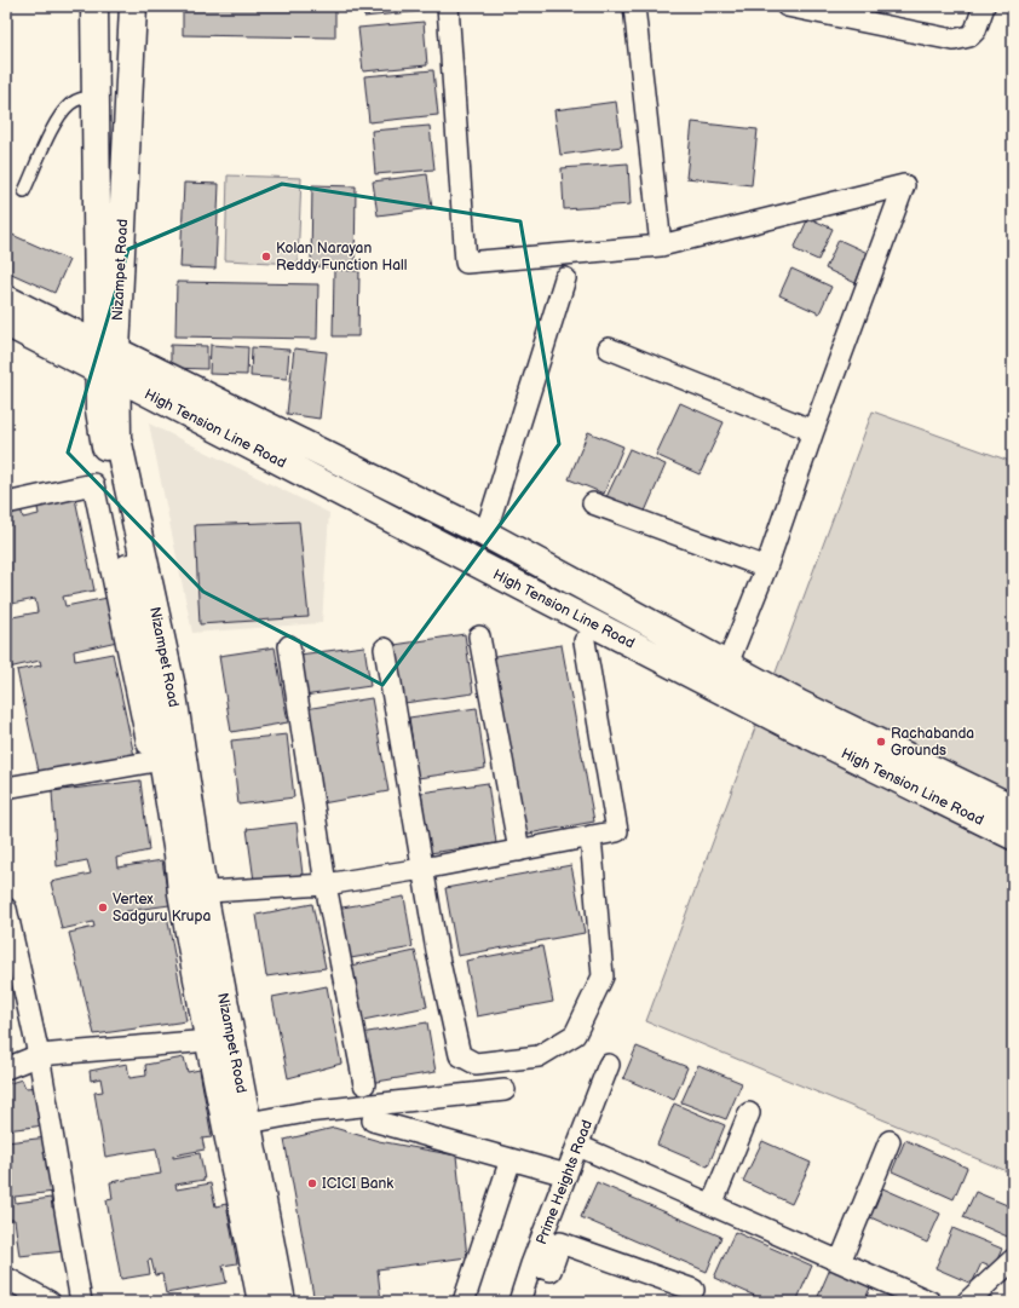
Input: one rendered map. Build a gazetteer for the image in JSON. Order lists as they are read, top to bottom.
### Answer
{
  "streets": {
    "main road": ["Nizampet Road", "High Tension Line Road"],
    "street": ["Prime Heights Road"]
  },
  "crossings": [
    ["Nizampet Road", "High Tension Line Road"]
  ],
  "places": [
    "Kolan Narayan Reddy Function Hall",
    "Rachabanda Grounds",
    "Vertex Sadguru Krupa",
    "ICICI Bank"
  ]
}
